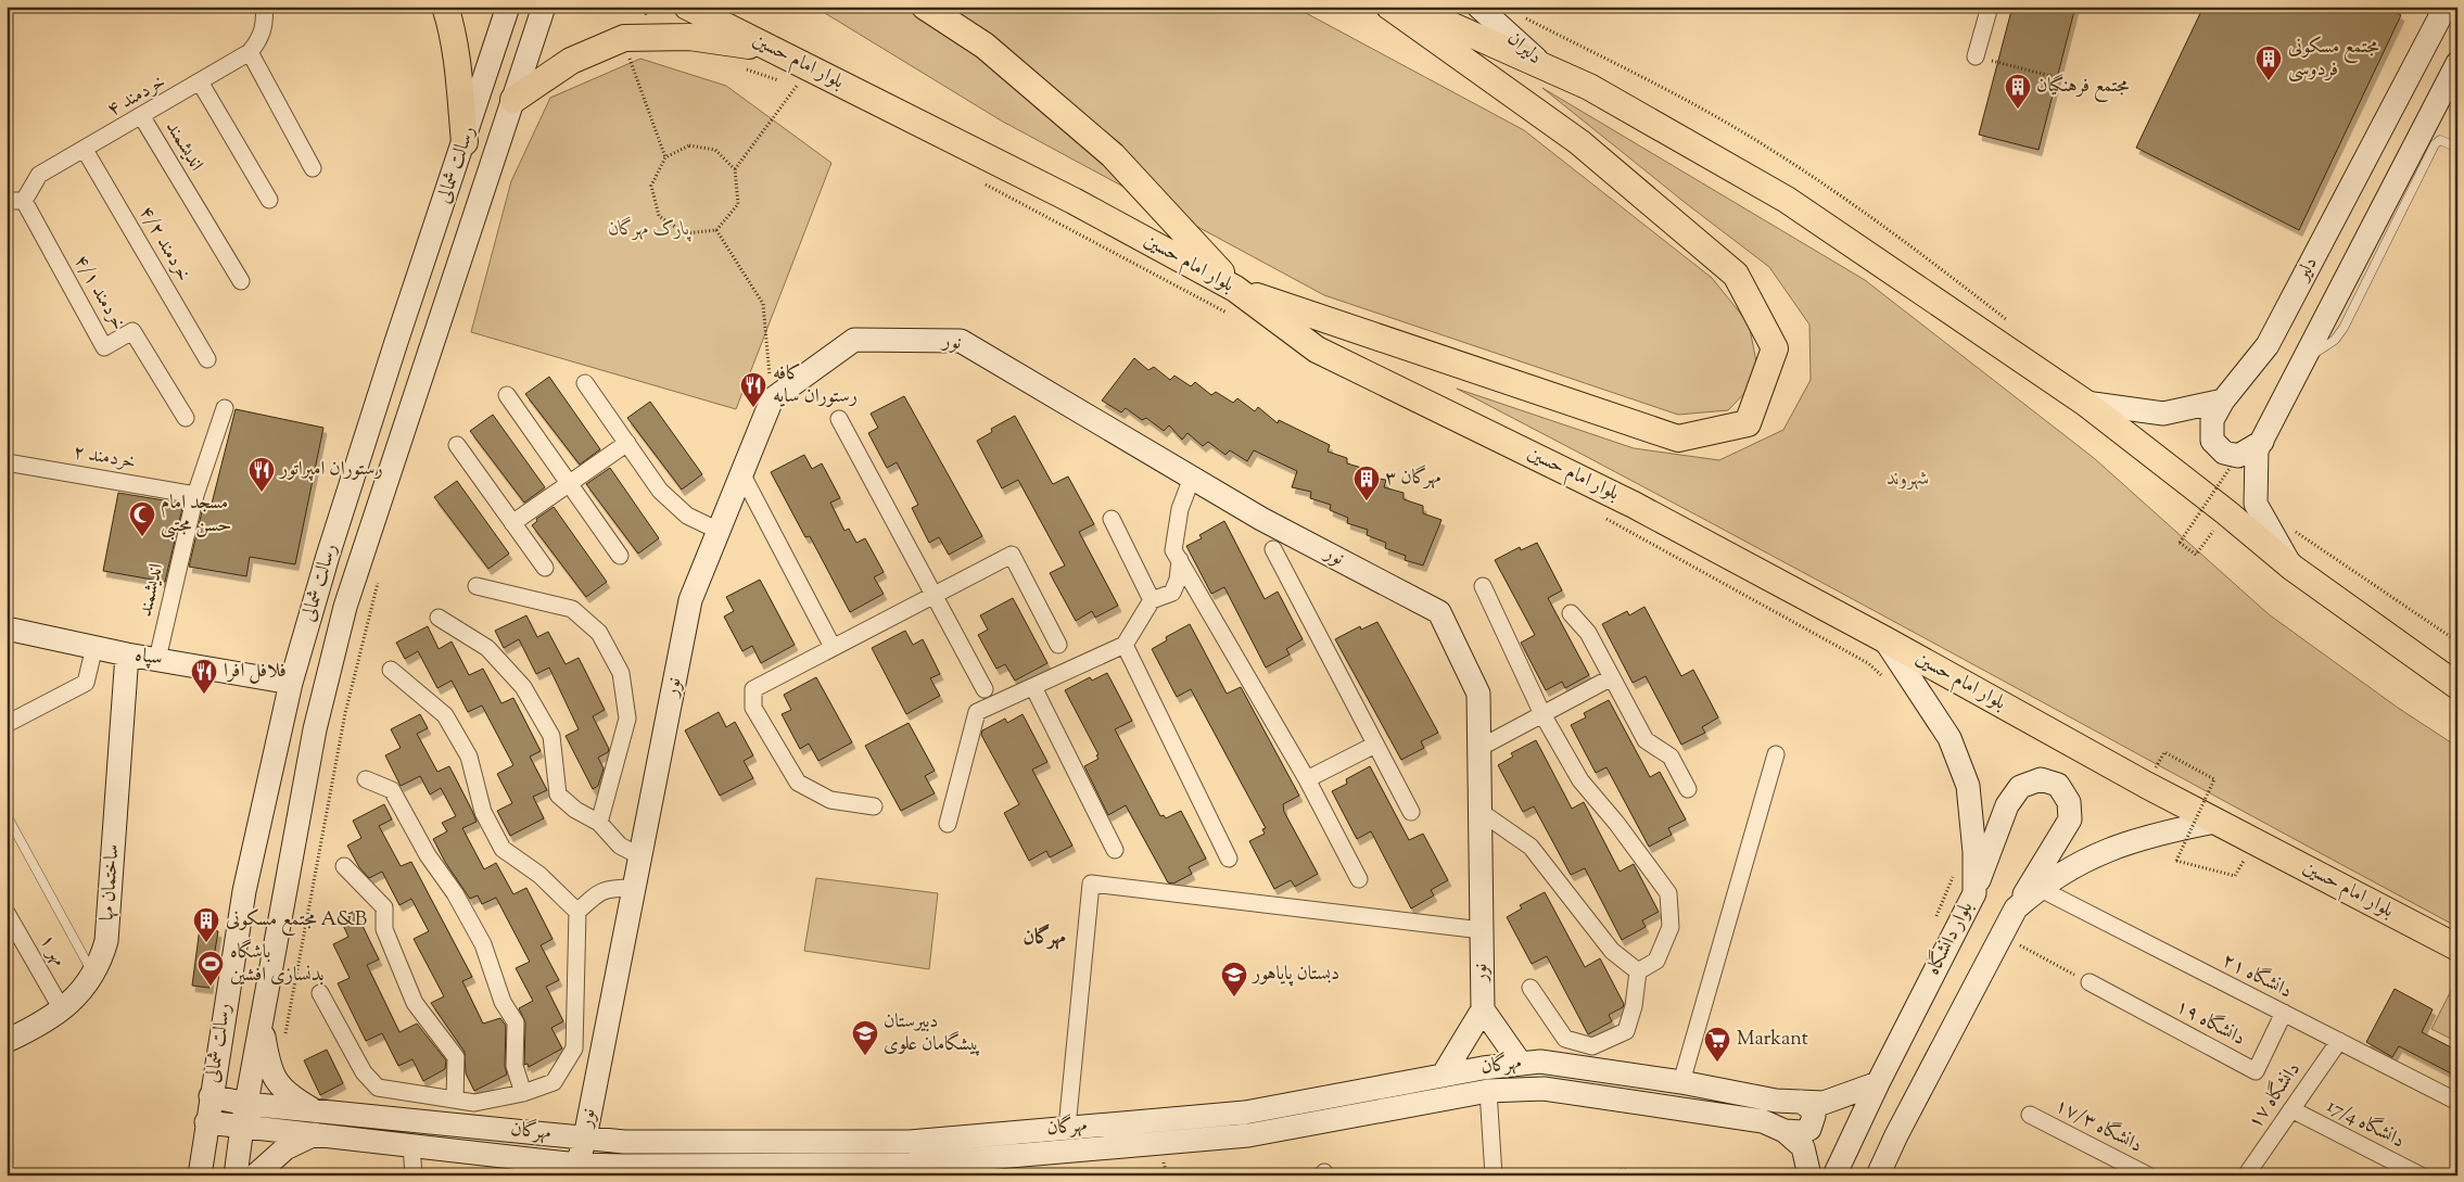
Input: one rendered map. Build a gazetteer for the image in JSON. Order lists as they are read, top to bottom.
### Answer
{
  "streets": {
    "main road": ["بلوار امام حسین"],
    "street": [
      "دلیران",
      "خردمند ۴",
      "اندیشمند",
      "رسالت شمالی",
      "خردمند ۴/۲",
      "دلیر",
      "خردمند ۴/۱",
      "نور",
      "خردمند ۲",
      "سپاه",
      "ساختمان مها",
      "بلوار دانشگاه",
      "مهر ۱",
      "دانشگاه ۲۱",
      "دانشگاه ۱۹",
      "مهرگان",
      "دانشگاه ۱۷",
      "دانشگاه 17/4",
      "دانشگاه ۱۷/۳"
    ]
  },
  "crossings": [
    ["بلوار امام حسین", "بلوار دانشگاه"],
    ["خردمند ۴", "اندیشمند"],
    ["خردمند ۴", "خردمند ۴/۲"],
    ["خردمند ۴", "خردمند ۴/۱"],
    ["اندیشمند", "خردمند ۲"],
    ["اندیشمند", "سپاه"],
    ["رسالت شمالی", "سپاه"],
    ["رسالت شمالی", "مهرگان"],
    ["نور", "مهرگان"],
    ["سپاه", "ساختمان مها"],
    ["ساختمان مها", "مهر ۱"],
    ["بلوار دانشگاه", "مهرگان"],
    ["دانشگاه ۲۱", "دانشگاه ۱۹"],
    ["دانشگاه ۲۱", "دانشگاه ۱۷"],
    ["دانشگاه ۱۷", "دانشگاه 17/4"]
  ],
  "districts": ["مهرگان"],
  "parks": ["پارک مهرگان", "شهروند"],
  "places": {
    "building": [
      "مجتمع مسکونی فردوسی",
      "مجتمع فرهنگیان",
      "مهرگان ۳",
      "مجتمع مسکونی A&B"
    ],
    "restaurant": ["کافه رستوران سایه", "رستوران امپراتور", "فلافل افرا"],
    "mosque": ["مسجد امام حسن مجتبی"],
    "sports": ["باشگاه بدنسازی افشین"],
    "school or university": ["دبستان پایاهور", "دبیرستان پیشگامان علوی"],
    "supermarket": ["Markant"]
  }
}
